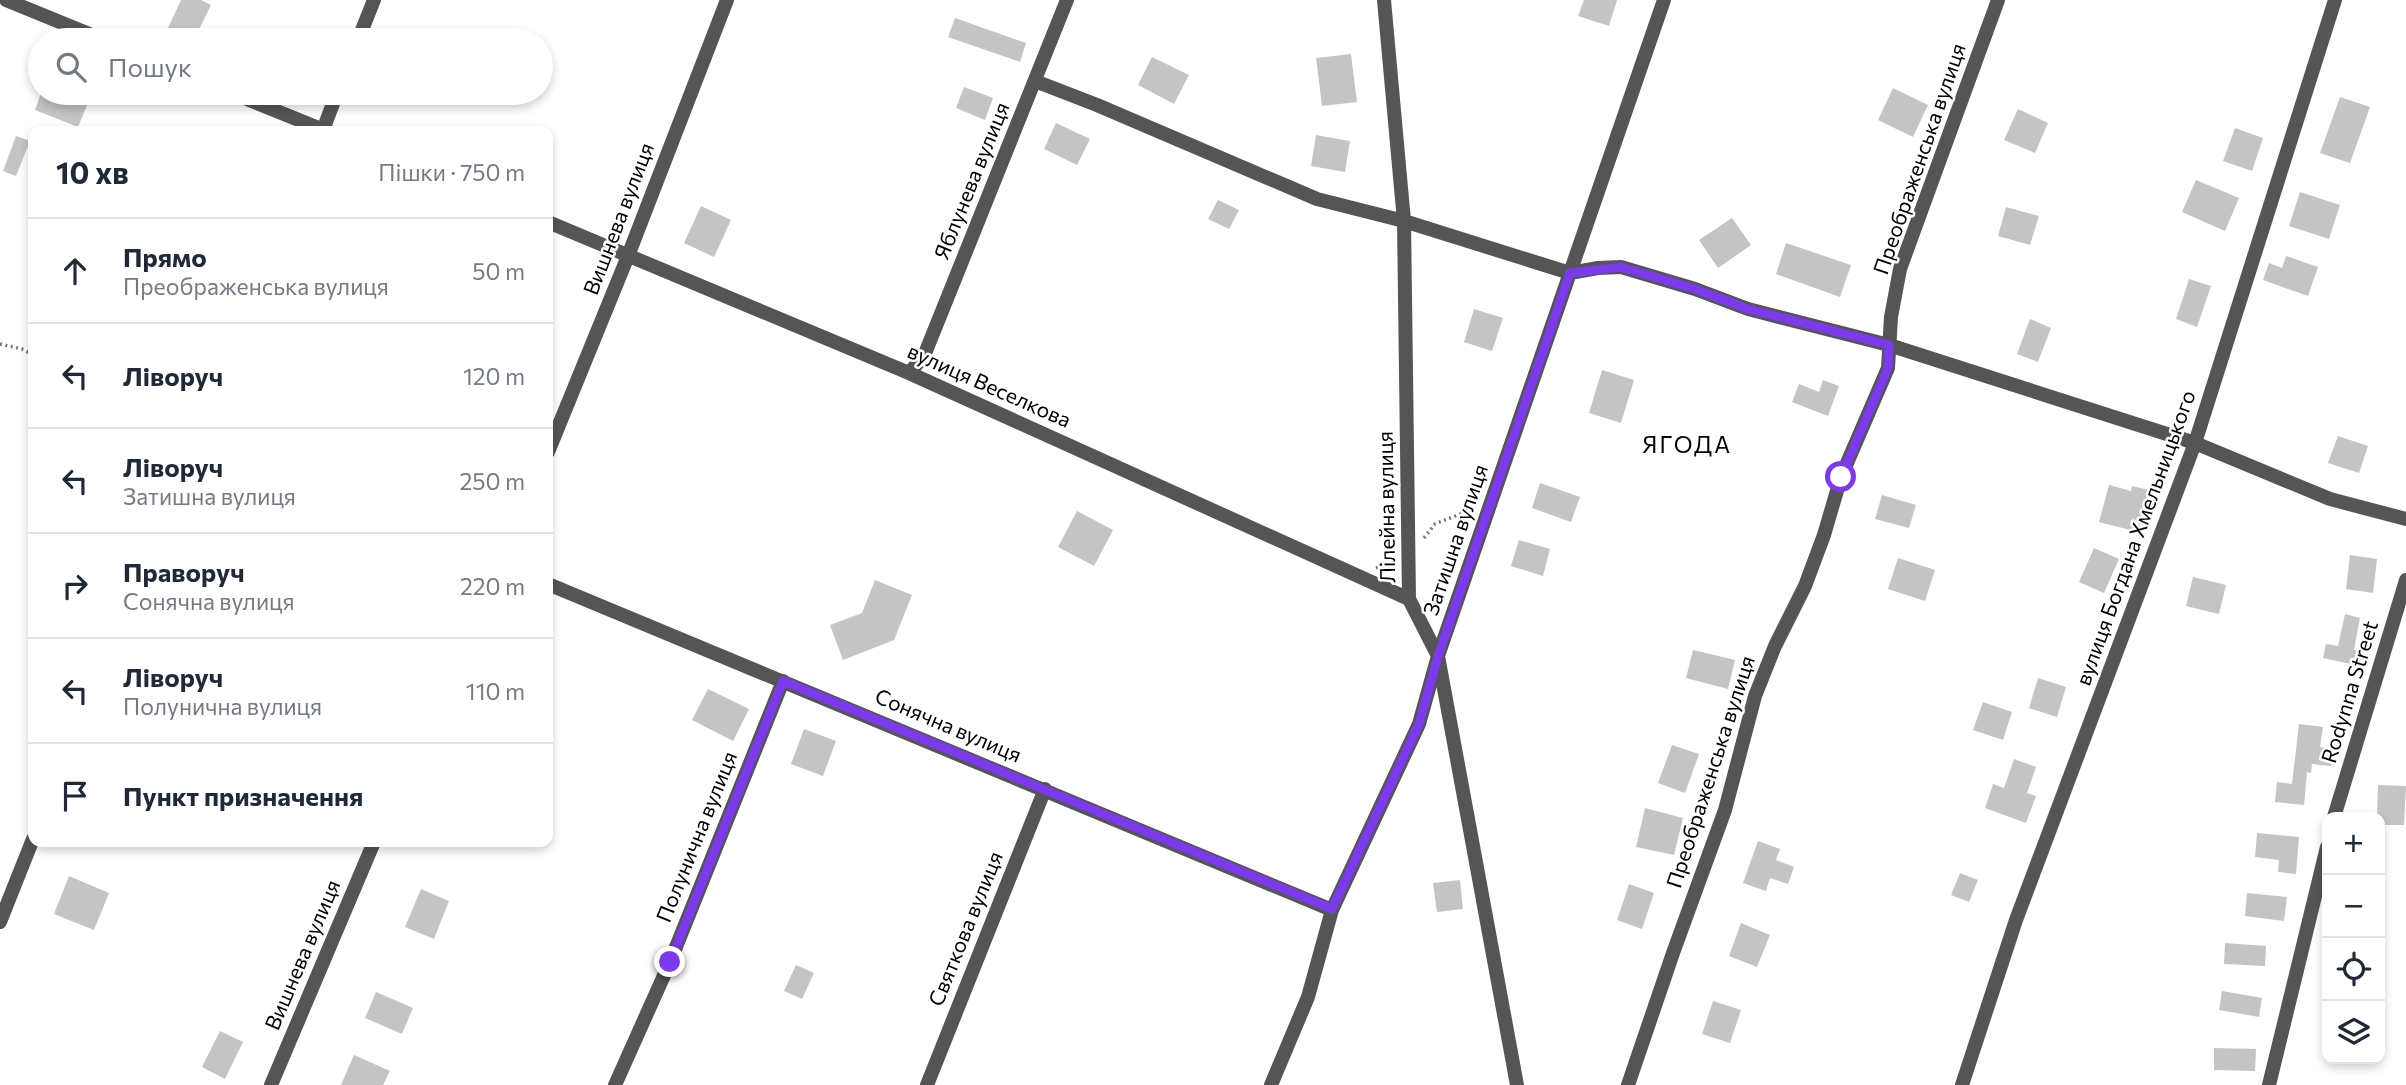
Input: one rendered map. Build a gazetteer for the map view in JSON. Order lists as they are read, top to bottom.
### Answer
{
  "streets": {
    "street": [
      "Преображенська вулиця",
      "Яблунева вулиця",
      "Вишнева вулиця",
      "вулиця Веселкова",
      "Лілейна вулиця",
      "вулиця Богдана Хмельницького",
      "Затишна вулиця",
      "Rodynna Street",
      "Сонячна вулиця",
      "Полунична вулиця",
      "Святкова вулиця"
    ]
  },
  "crossings": [
    ["Яблунева вулиця", "вулиця Веселкова"],
    ["Вишнева вулиця", "вулиця Веселкова"],
    ["вулиця Веселкова", "Лілейна вулиця"],
    ["Лілейна вулиця", "Затишна вулиця"],
    ["Затишна вулиця", "Сонячна вулиця"],
    ["Сонячна вулиця", "Полунична вулиця"],
    ["Сонячна вулиця", "Святкова вулиця"]
  ],
  "districts": ["ЯГОДА"],
  "page": {
    "search": "Пошук",
    "heading": ["10 хв", "Пішки · 750 m"],
    "list": [
      ["Прямо", "Преображенська вулиця", "50 m"],
      ["Ліворуч", "120 m"],
      ["Ліворуч", "Затишна вулиця", "250 m"],
      ["Праворуч", "Сонячна вулиця", "220 m"],
      ["Ліворуч", "Полунична вулиця", "110 m"],
      "Пункт призначення"
    ],
    "map_buttons": ["+", "−"]
  }
}
